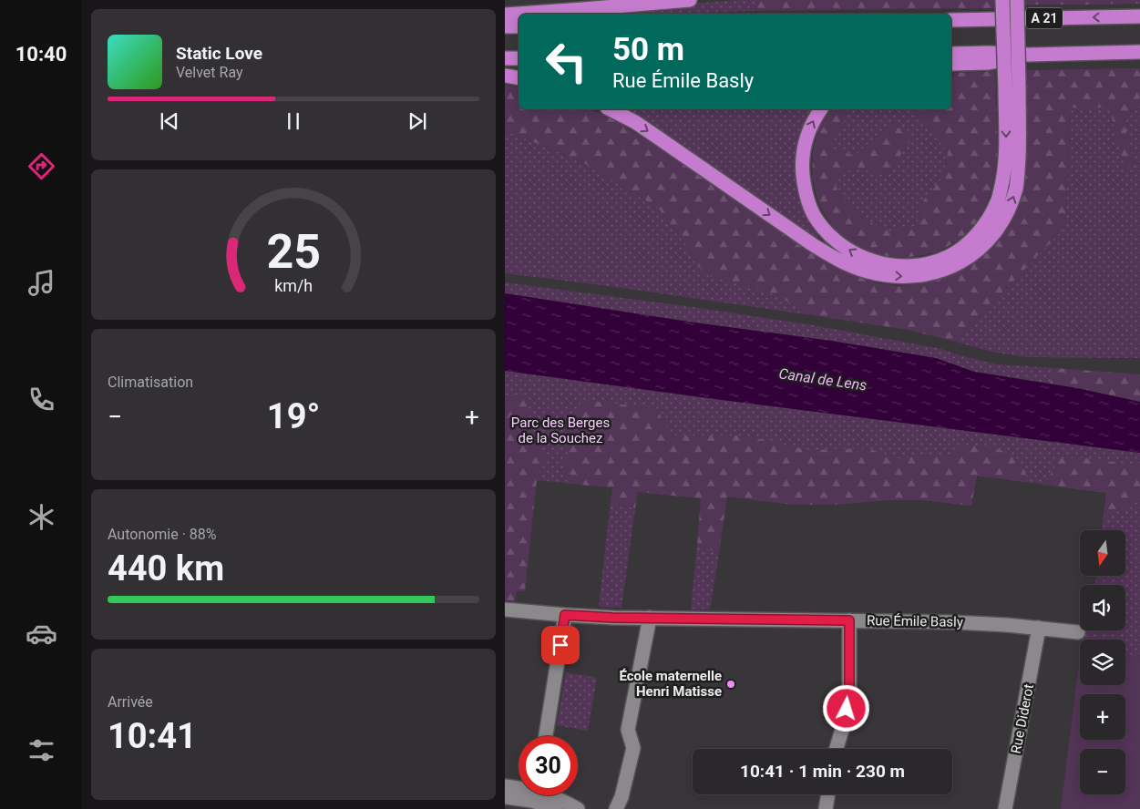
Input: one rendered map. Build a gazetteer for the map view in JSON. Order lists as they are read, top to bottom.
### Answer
{
  "streets": {
    "highway": ["A 21"],
    "street": ["Rue Émile Basly", "Rue Diderot"]
  },
  "crossings": [
    ["Rue Émile Basly", "Rue Diderot"]
  ],
  "water": ["Canal de Lens"],
  "parks": ["Parc des Berges de la Souchez"],
  "places": ["École maternelle Henri Matisse"],
  "north": "bottom",
  "page": {
    "tabs": "10:40",
    "turn": ["50 m", "Rue Émile Basly"],
    "song": ["Static Love", "Velvet Ray"],
    "tile": [
      "Climatisation",
      ["Autonomie · 88%", "440 km"],
      ["Arrivée", "10:41"]
    ],
    "heat": ["−", "19°", "+"],
    "map_buttons": ["+", "−"],
    "limit": "30",
    "trip": "10:41 · 1 min · 230 m",
    "gauge": ["25", "km/h"]
  }
}
